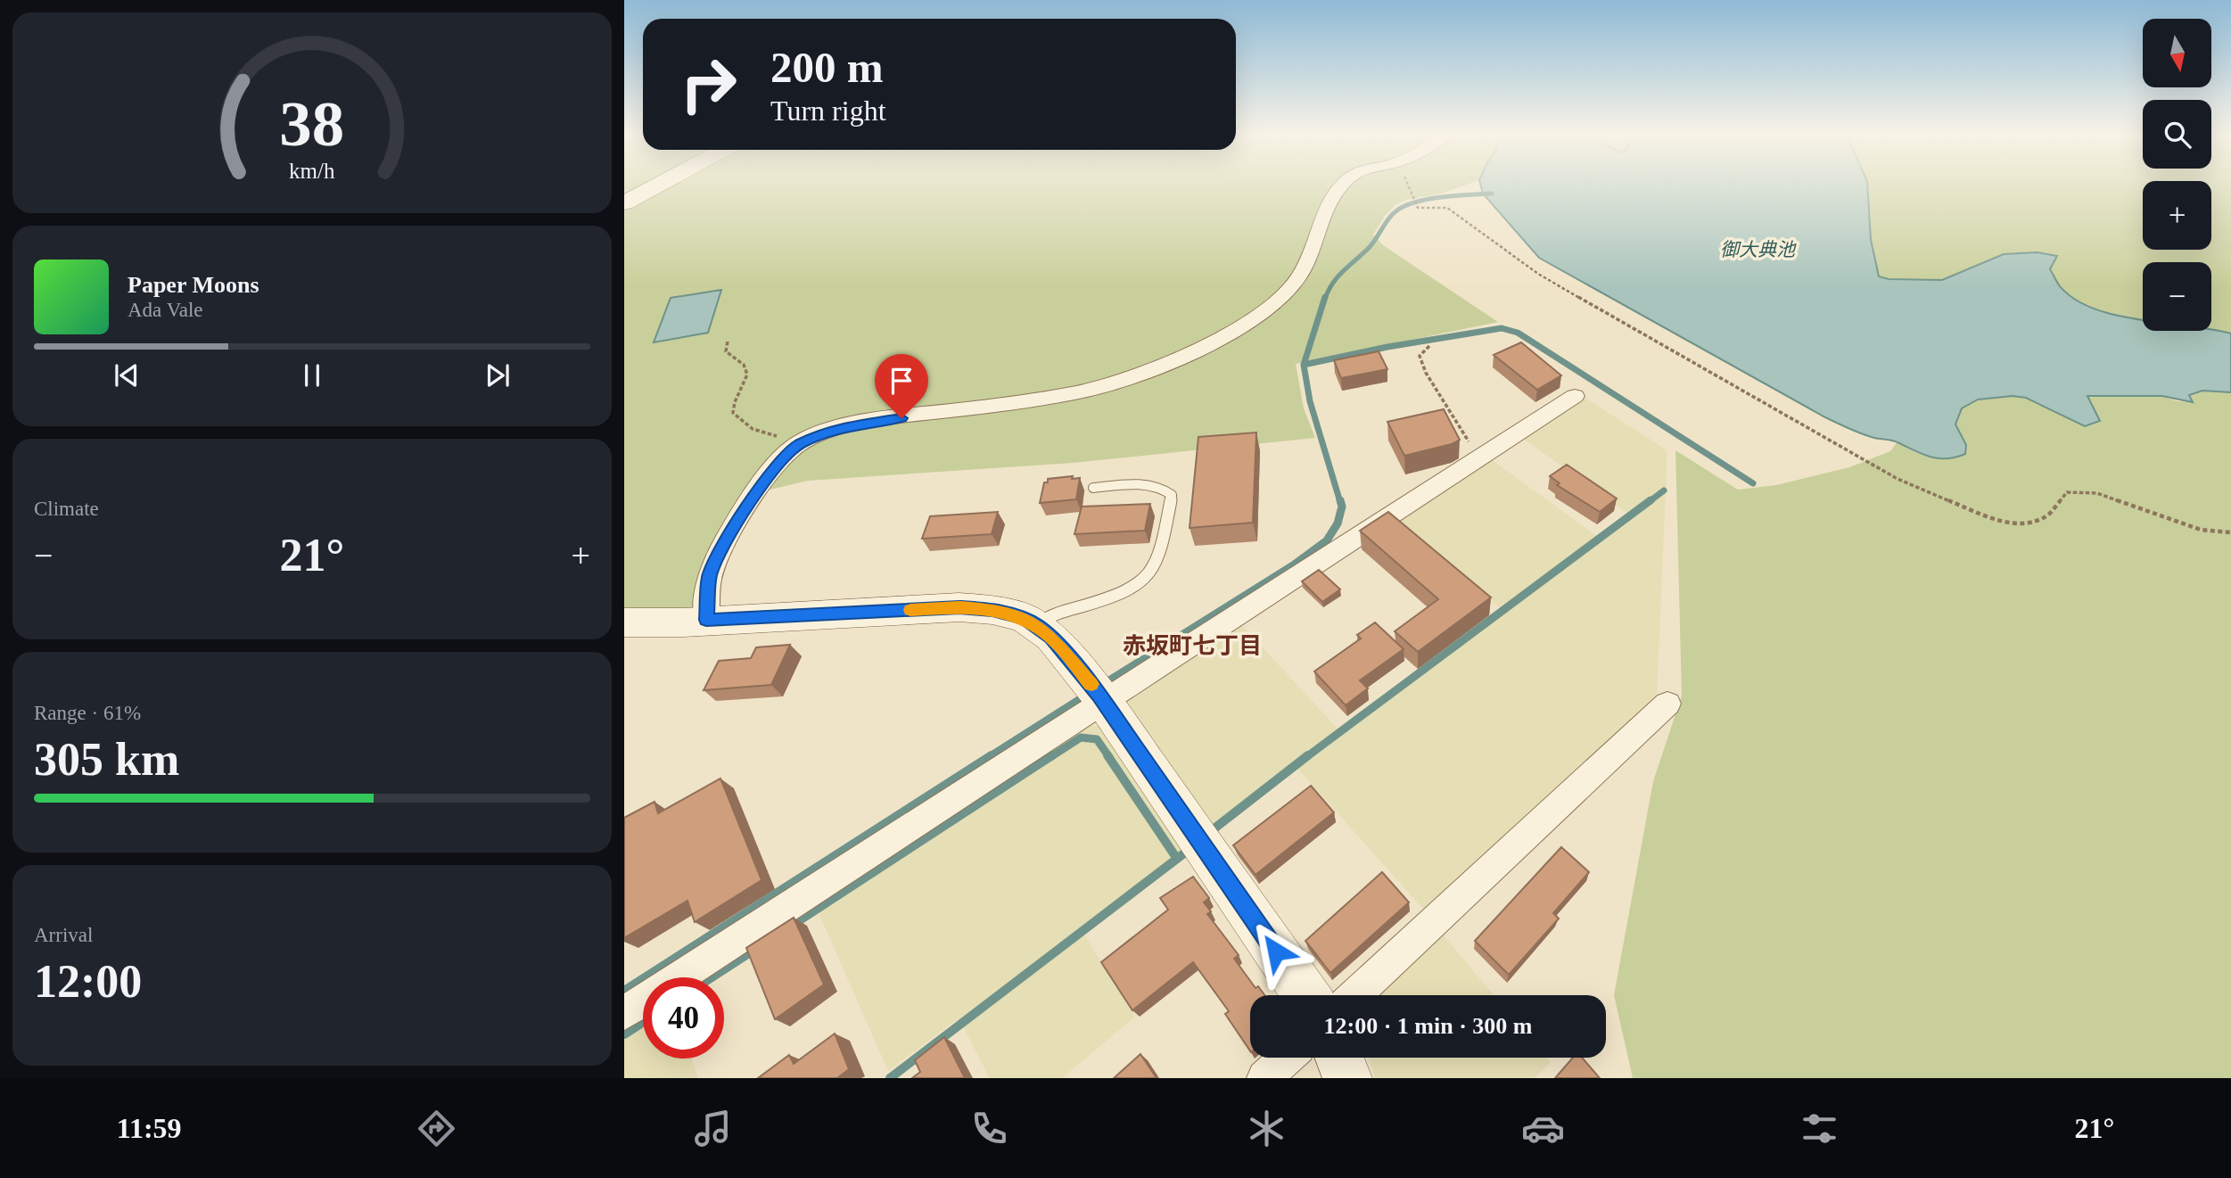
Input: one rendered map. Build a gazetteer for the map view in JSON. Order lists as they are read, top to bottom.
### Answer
{
  "districts": ["赤坂町七丁目"],
  "water": ["御大典池"],
  "north": "bottom",
  "page": {
    "map_buttons": ["+", "−"],
    "turn": ["200 m", "Turn right"],
    "song": ["Paper Moons", "Ada Vale"],
    "tile": [
      "Climate",
      ["Range · 61%", "305 km"],
      ["Arrival", "12:00"]
    ],
    "heat": ["−", "21°", "+"],
    "limit": "40",
    "trip": "12:00 · 1 min · 300 m",
    "tabs": ["11:59", "21°"],
    "gauge": ["38", "km/h"]
  }
}
